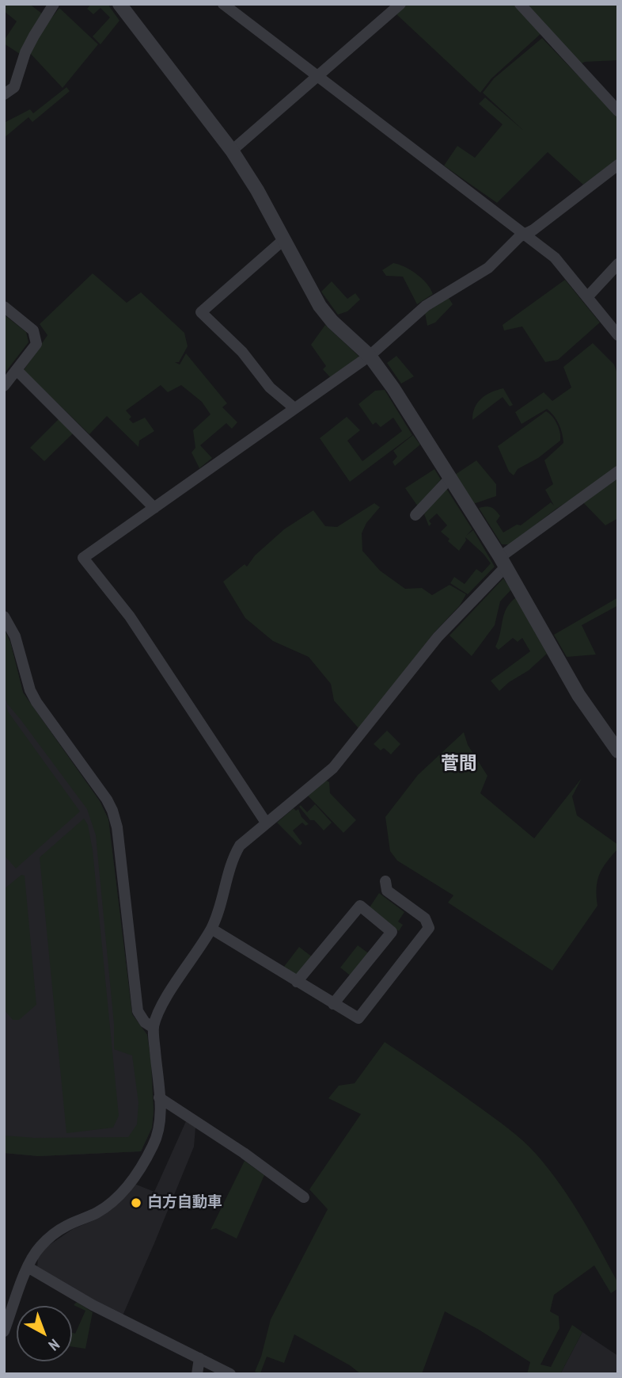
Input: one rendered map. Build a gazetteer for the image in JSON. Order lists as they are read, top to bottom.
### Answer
{
  "districts": ["菅間"],
  "places": ["白方自動車"],
  "north": "bottom right"
}
